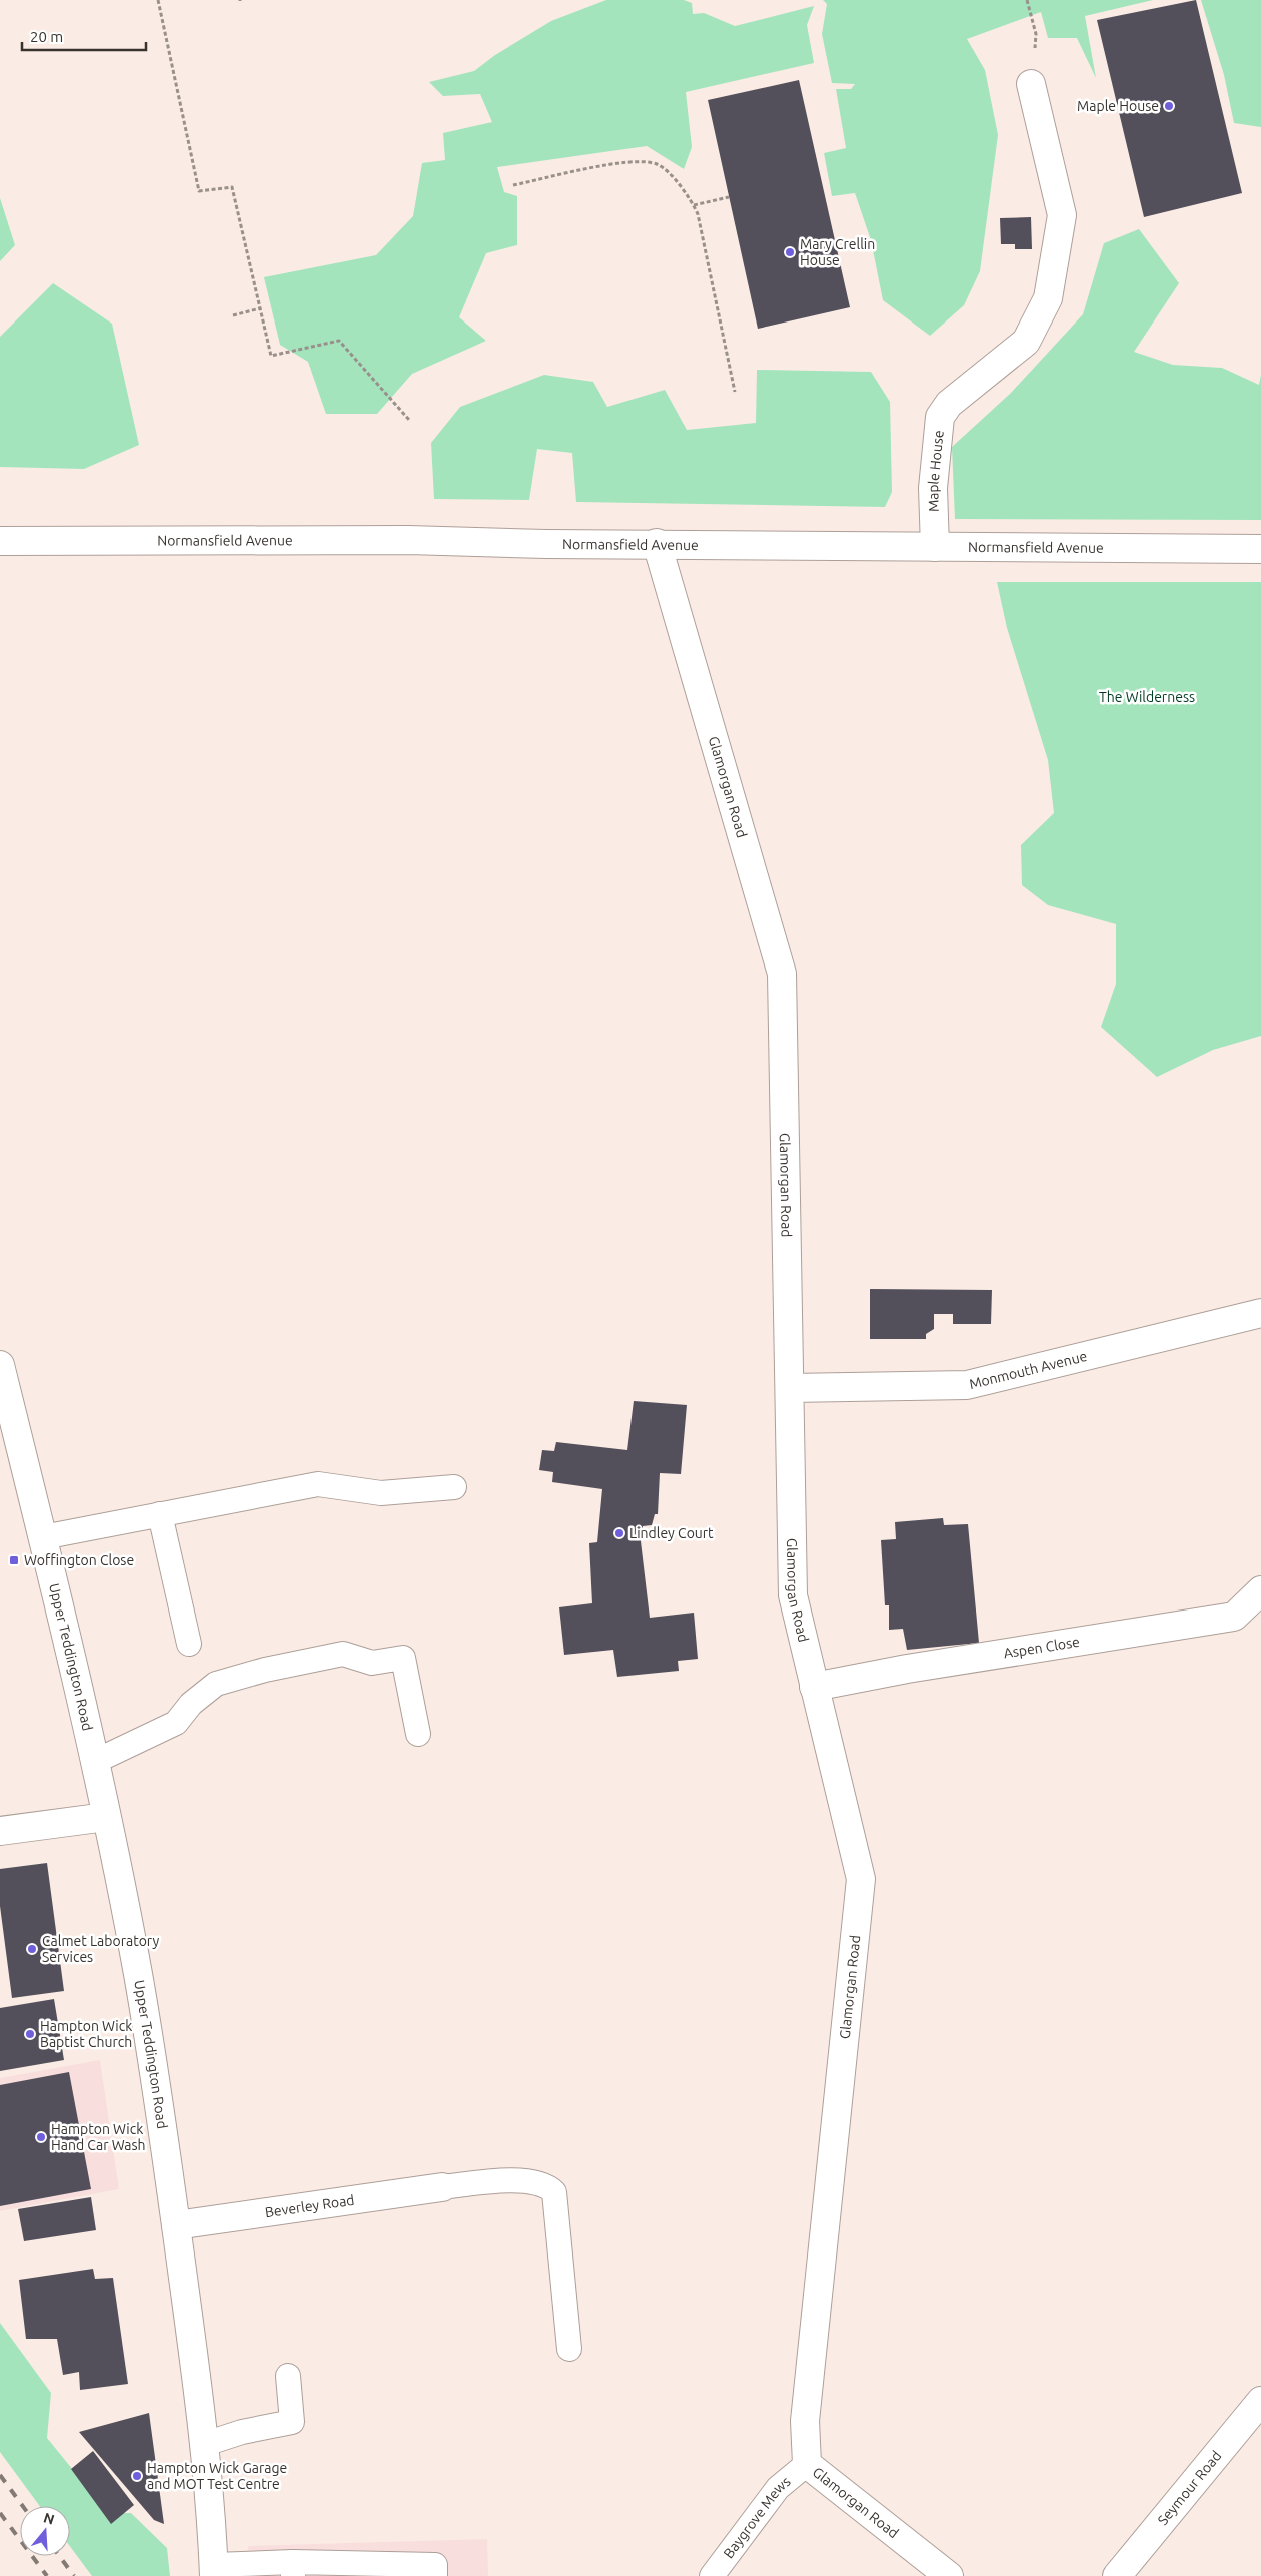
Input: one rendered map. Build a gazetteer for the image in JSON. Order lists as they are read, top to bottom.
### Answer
{
  "streets": {
    "street": [
      "Maple House",
      "Normansfield Avenue",
      "Glamorgan Road",
      "Monmouth Avenue",
      "Aspen Close",
      "Upper Teddington Road",
      "Beverley Road",
      "Seymour Road"
    ],
    "lane": ["Baygrove Mews"]
  },
  "crossings": [
    ["Maple House", "Normansfield Avenue"],
    ["Normansfield Avenue", "Glamorgan Road"],
    ["Glamorgan Road", "Monmouth Avenue"],
    ["Glamorgan Road", "Aspen Close"],
    ["Glamorgan Road", "Baygrove Mews"],
    ["Upper Teddington Road", "Beverley Road"]
  ],
  "parks": ["The Wilderness"],
  "places": {
    "other": [
      "Maple House",
      "Mary Crellin House",
      "Lindley Court",
      "Calmet Laboratory Services",
      "Hampton Wick Baptist Church",
      "Hampton Wick Hand Car Wash",
      "Hampton Wick Garage and MOT Test Centre"
    ],
    "transit": ["Woffington Close"]
  },
  "scale_bar": "20 m",
  "north": "top"
}
